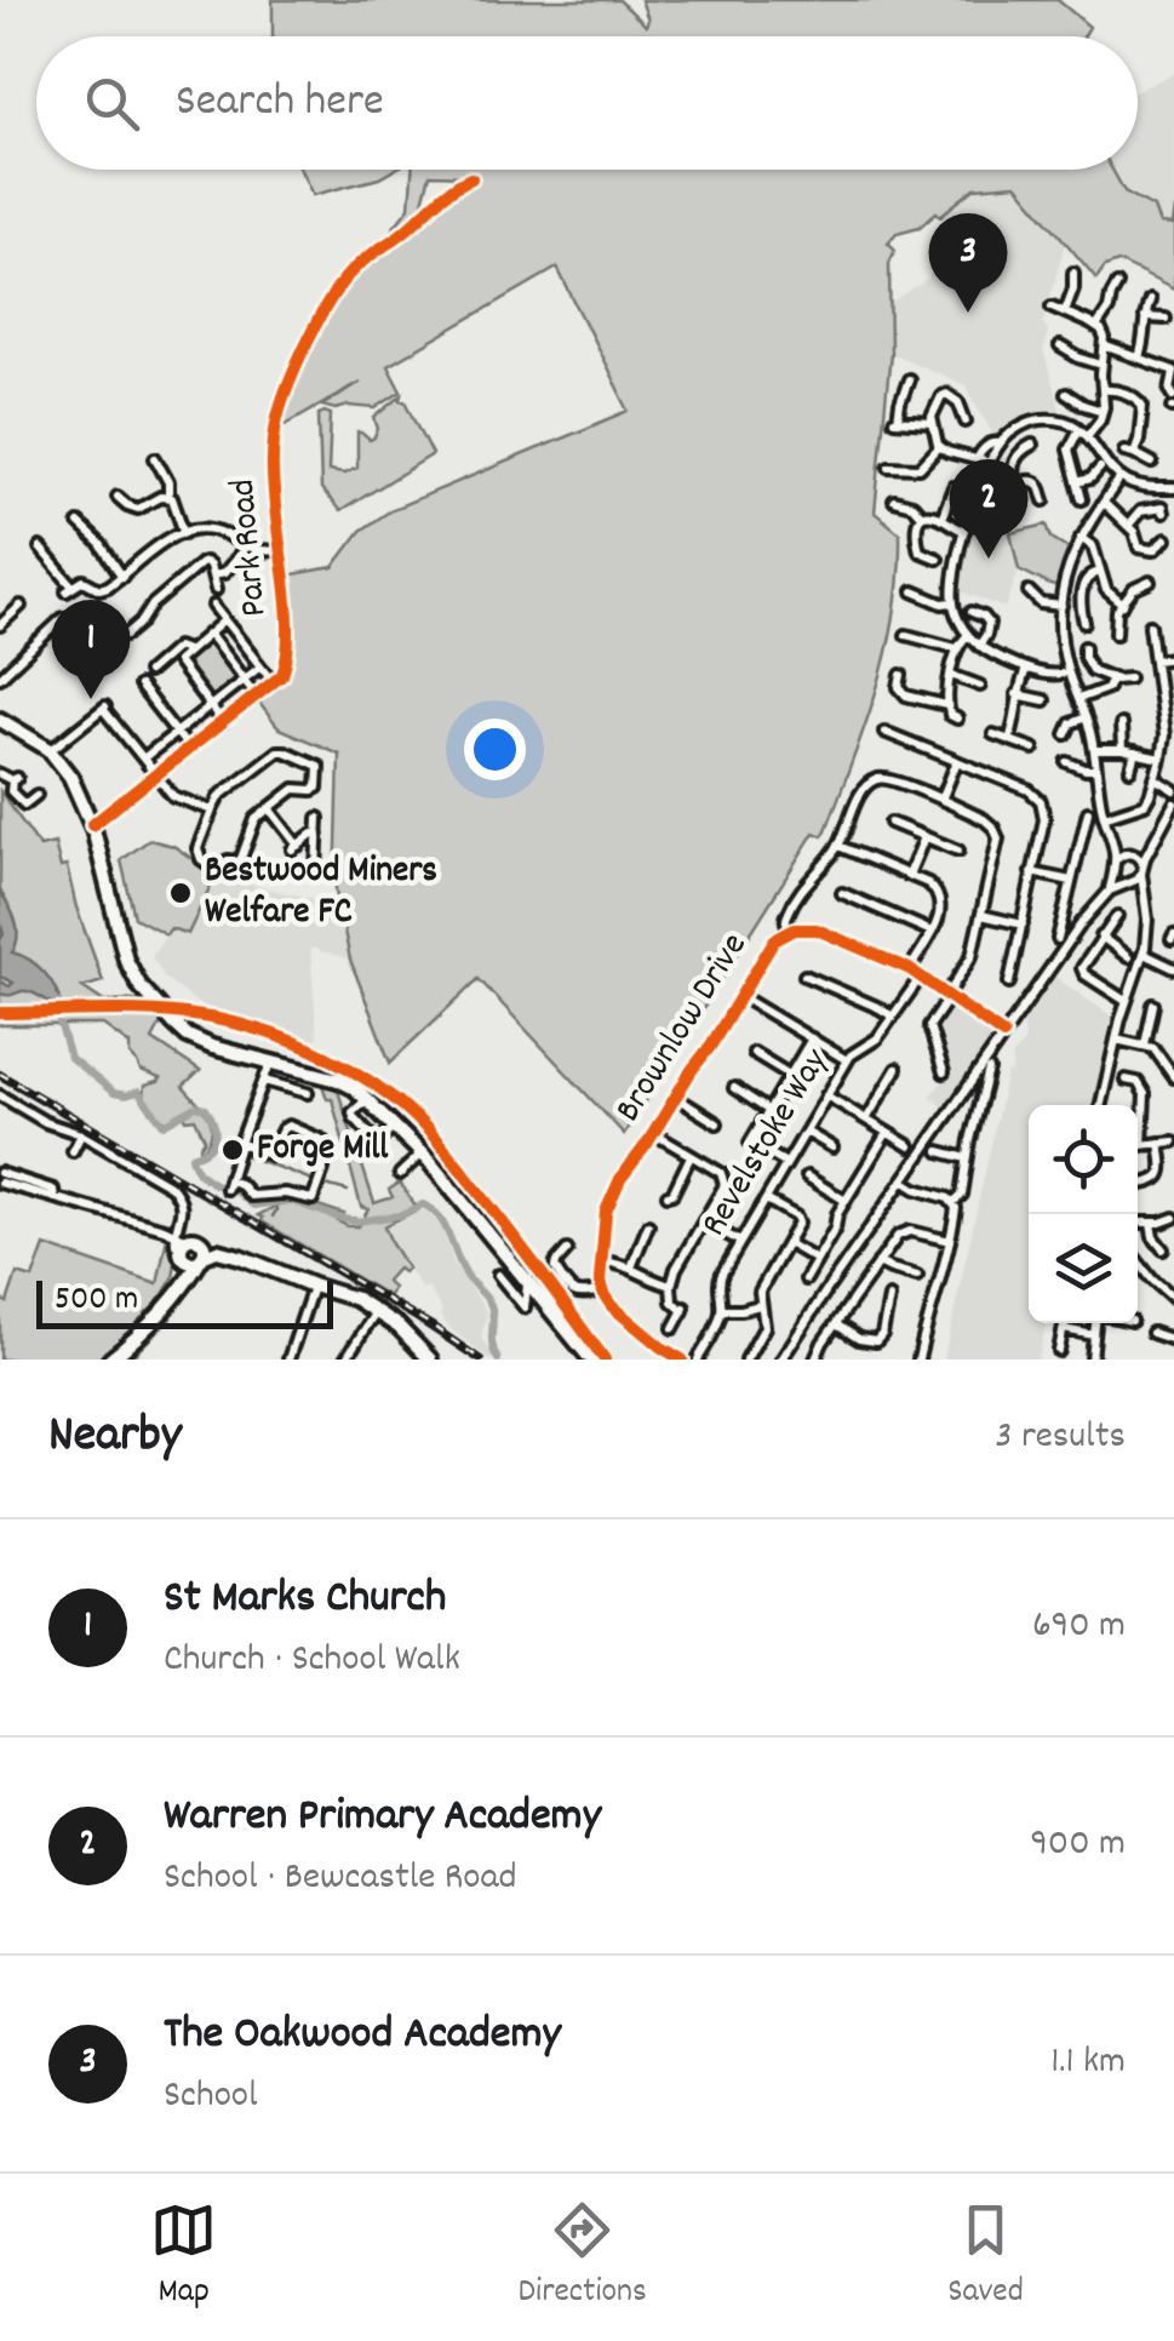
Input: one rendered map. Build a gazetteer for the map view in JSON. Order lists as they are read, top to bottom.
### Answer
{
  "streets": {
    "street": ["Park Road", "Brownlow Drive", "Revelstoke Way"]
  },
  "crossings": [
    ["Brownlow Drive", "Revelstoke Way"]
  ],
  "places": ["Bestwood Miners Welfare FC", "Forge Mill"],
  "scale_bar": "500 m",
  "page": {
    "search": "Search here",
    "pins": ["3", "2", "1"],
    "scale": "500 m",
    "heading": ["Nearby", "3 results"],
    "list": [
      {
        "mark": "1",
        "name": "St Marks Church",
        "note": "Church · School Walk",
        "value": "690 m"
      },
      {
        "mark": "2",
        "name": "Warren Primary Academy",
        "note": "School · Bewcastle Road",
        "value": "900 m"
      },
      {
        "mark": "3",
        "name": "The Oakwood Academy",
        "note": "School",
        "value": "1.1 km"
      }
    ],
    "nav": ["Map", "Directions", "Saved"]
  }
}
